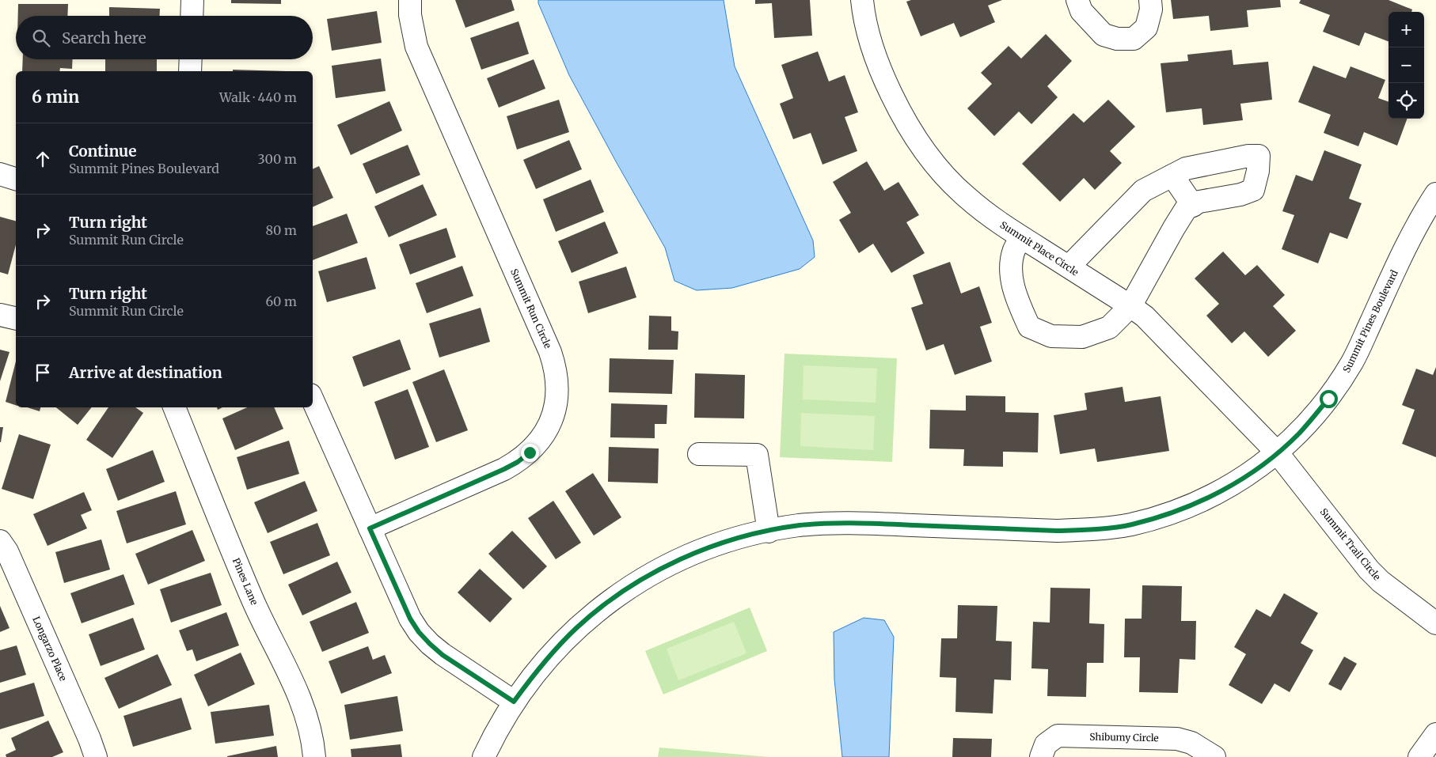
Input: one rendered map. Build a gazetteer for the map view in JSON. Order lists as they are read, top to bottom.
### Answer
{
  "streets": {
    "street": [
      "Summit Place Circle",
      "Summit Run Circle",
      "Summit Pines Boulevard",
      "Summit Trail Circle",
      "Pines Lane",
      "Longarzo Place",
      "Shibumy Circle"
    ]
  },
  "crossings": [
    ["Summit Place Circle", "Summit Pines Boulevard"],
    ["Summit Place Circle", "Summit Trail Circle"],
    ["Summit Pines Boulevard", "Summit Trail Circle"]
  ],
  "page": {
    "map_buttons": ["+", "−"],
    "search": "Search here",
    "heading": ["6 min", "Walk · 440 m"],
    "list": [
      ["Continue", "Summit Pines Boulevard", "300 m"],
      ["Turn right", "Summit Run Circle", "80 m"],
      ["Turn right", "Summit Run Circle", "60 m"],
      "Arrive at destination"
    ]
  }
}
